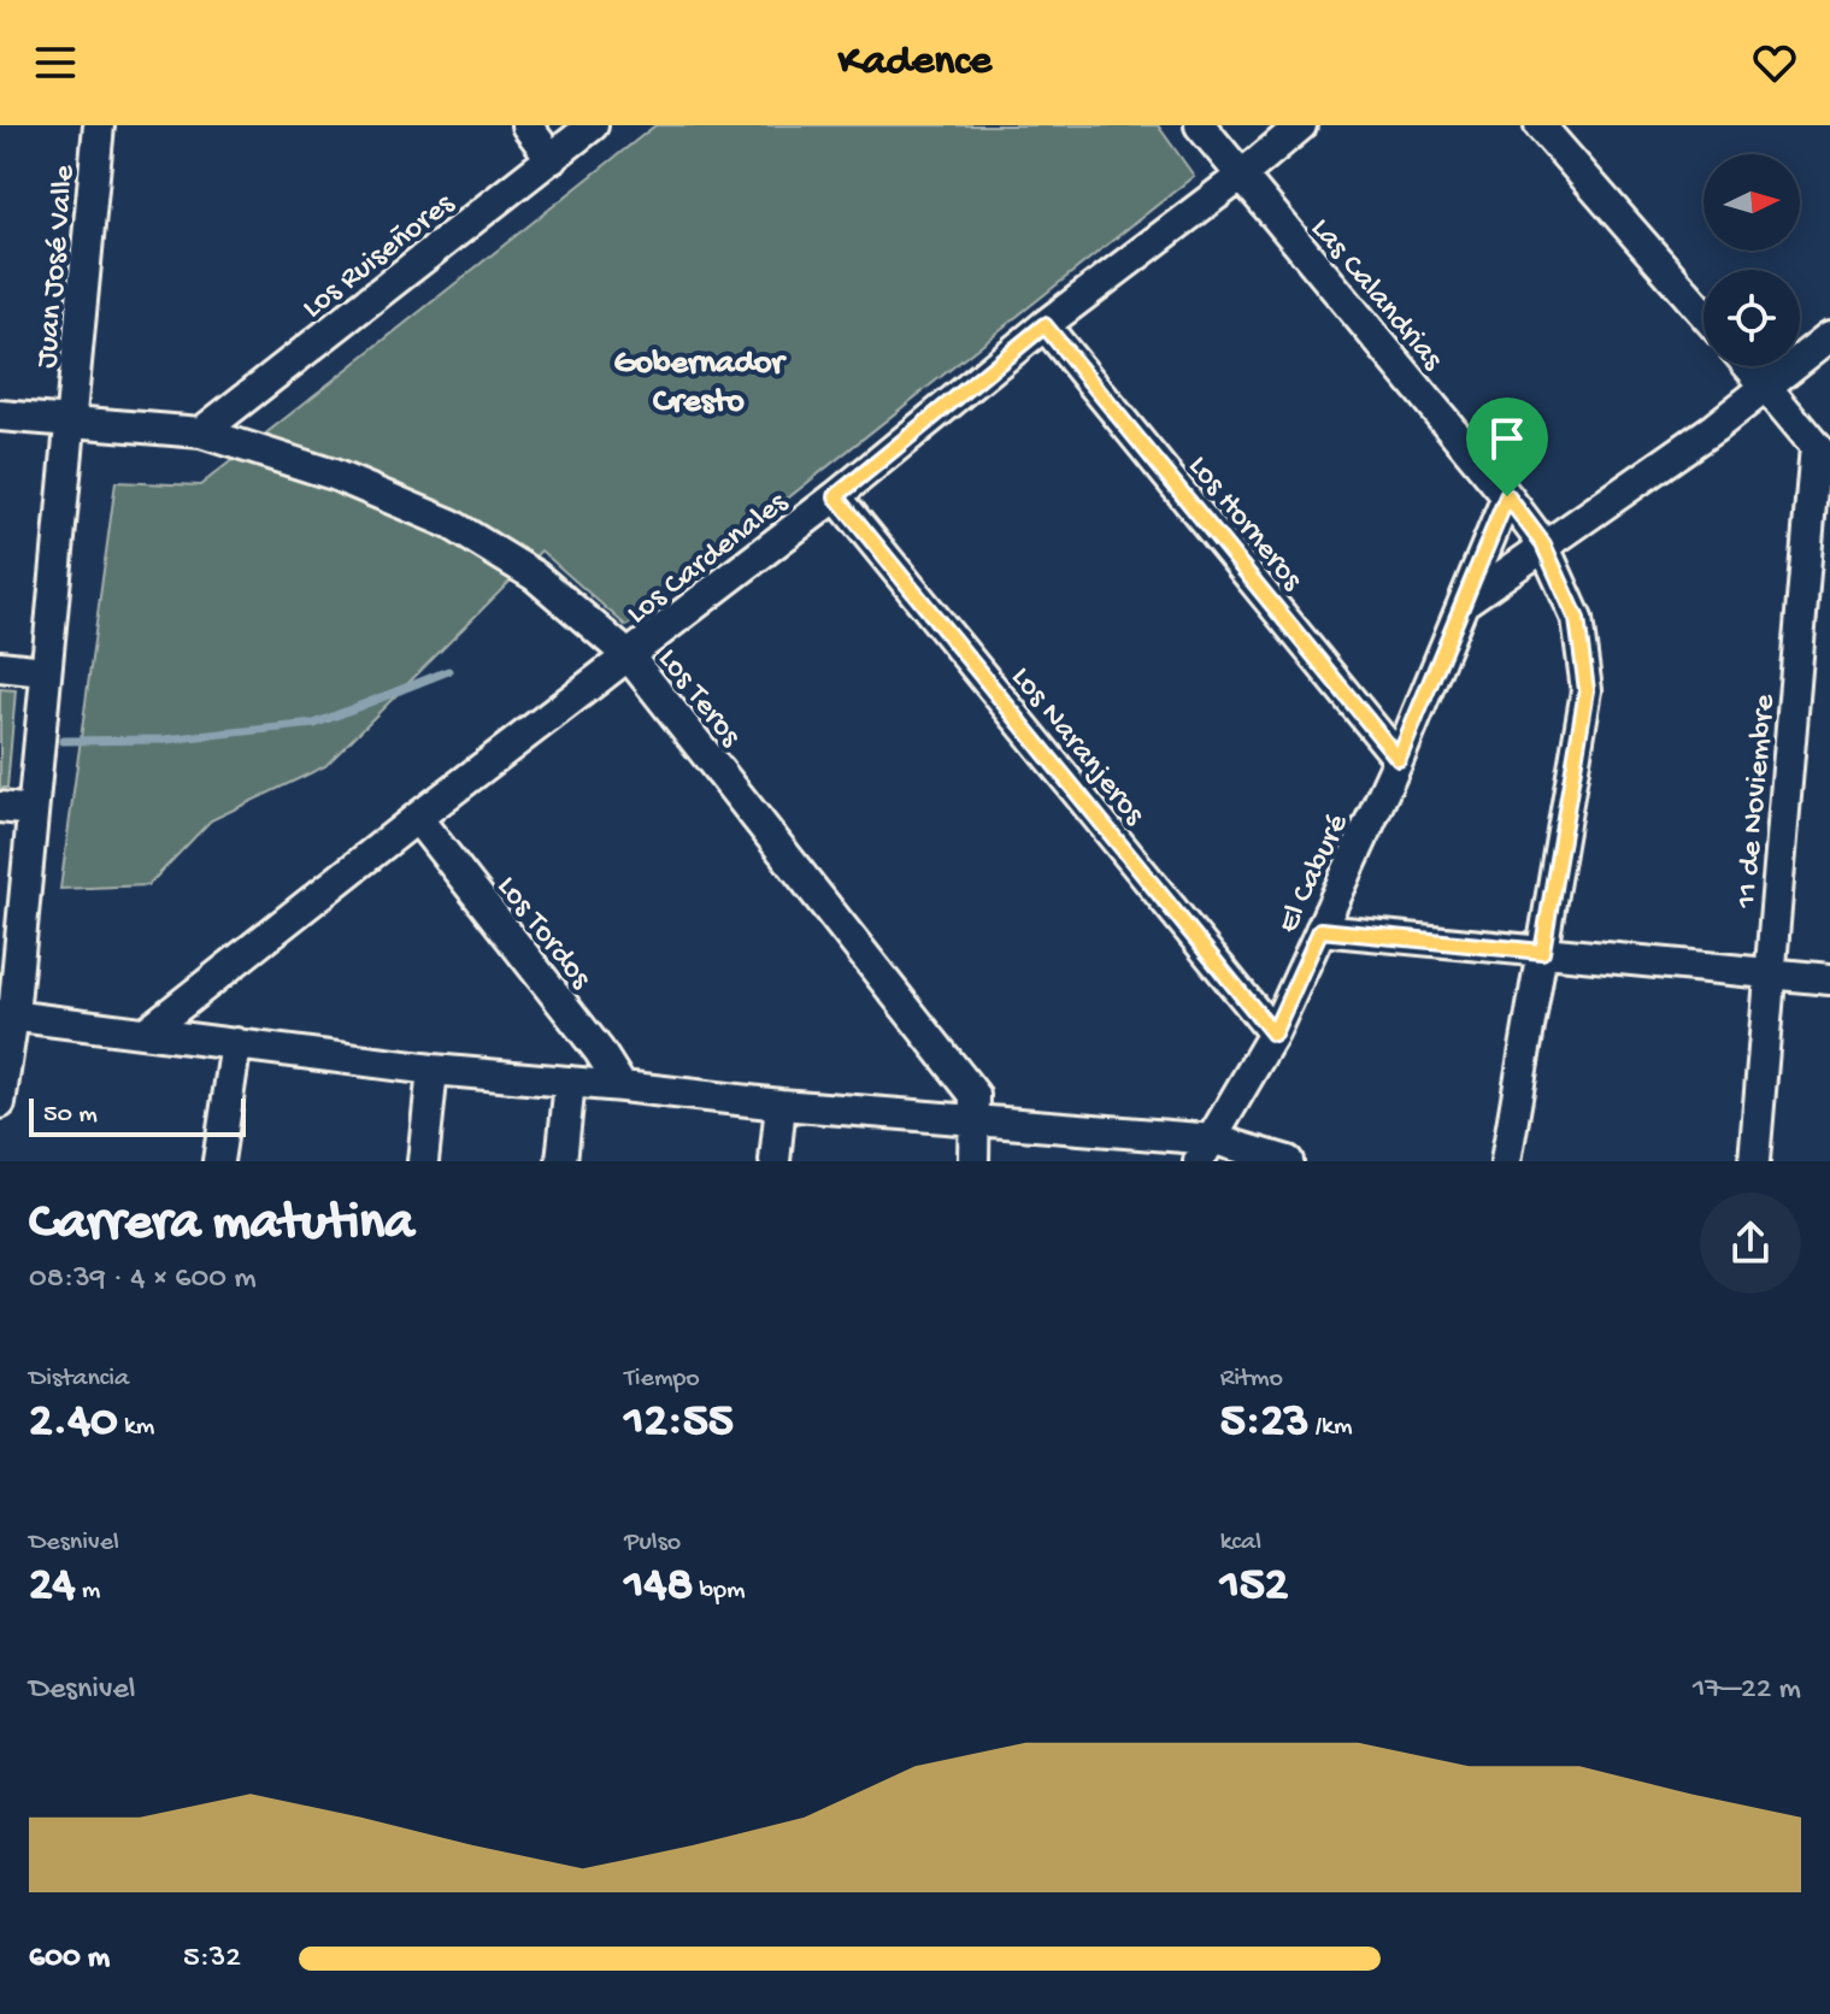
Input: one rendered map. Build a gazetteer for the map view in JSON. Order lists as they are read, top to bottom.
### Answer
{
  "streets": {
    "street": [
      "Los Ruiseñores",
      "Juan José Valle",
      "Las Calandrias",
      "Los Horneros",
      "Los Cardenales",
      "Los Teros",
      "Los Naranjeros",
      "11 de Noviembre",
      "El Caburé",
      "Los Tordos"
    ]
  },
  "crossings": [
    ["Los Ruiseñores", "Los Teros"],
    ["Juan José Valle", "Los Teros"],
    ["Las Calandrias", "Los Cardenales"],
    ["Las Calandrias", "El Caburé"],
    ["Los Horneros", "Los Cardenales"],
    ["Los Horneros", "El Caburé"],
    ["Los Cardenales", "Los Teros"],
    ["Los Cardenales", "Los Naranjeros"],
    ["Los Cardenales", "Los Tordos"],
    ["Los Naranjeros", "El Caburé"]
  ],
  "districts": ["Gobernador Cresto"],
  "scale_bar": "50 m",
  "north": "right",
  "page": {
    "header": "Kadence",
    "scale": "50 m",
    "heading": ["Carrera matutina", "08:39 · 4 × 600 m"],
    "stats": [
      ["Distancia", "2.40 km"],
      ["Tiempo", "12:55"],
      ["Ritmo", "5:23 /km"],
      ["Desnivel", "24 m"],
      ["Pulso", "148 bpm"],
      ["kcal", "152"]
    ],
    "chart": ["Desnivel", "17–22 m"],
    "list": [
      {
        "name": "600 m",
        "note": "5:32"
      }
    ]
  }
}
